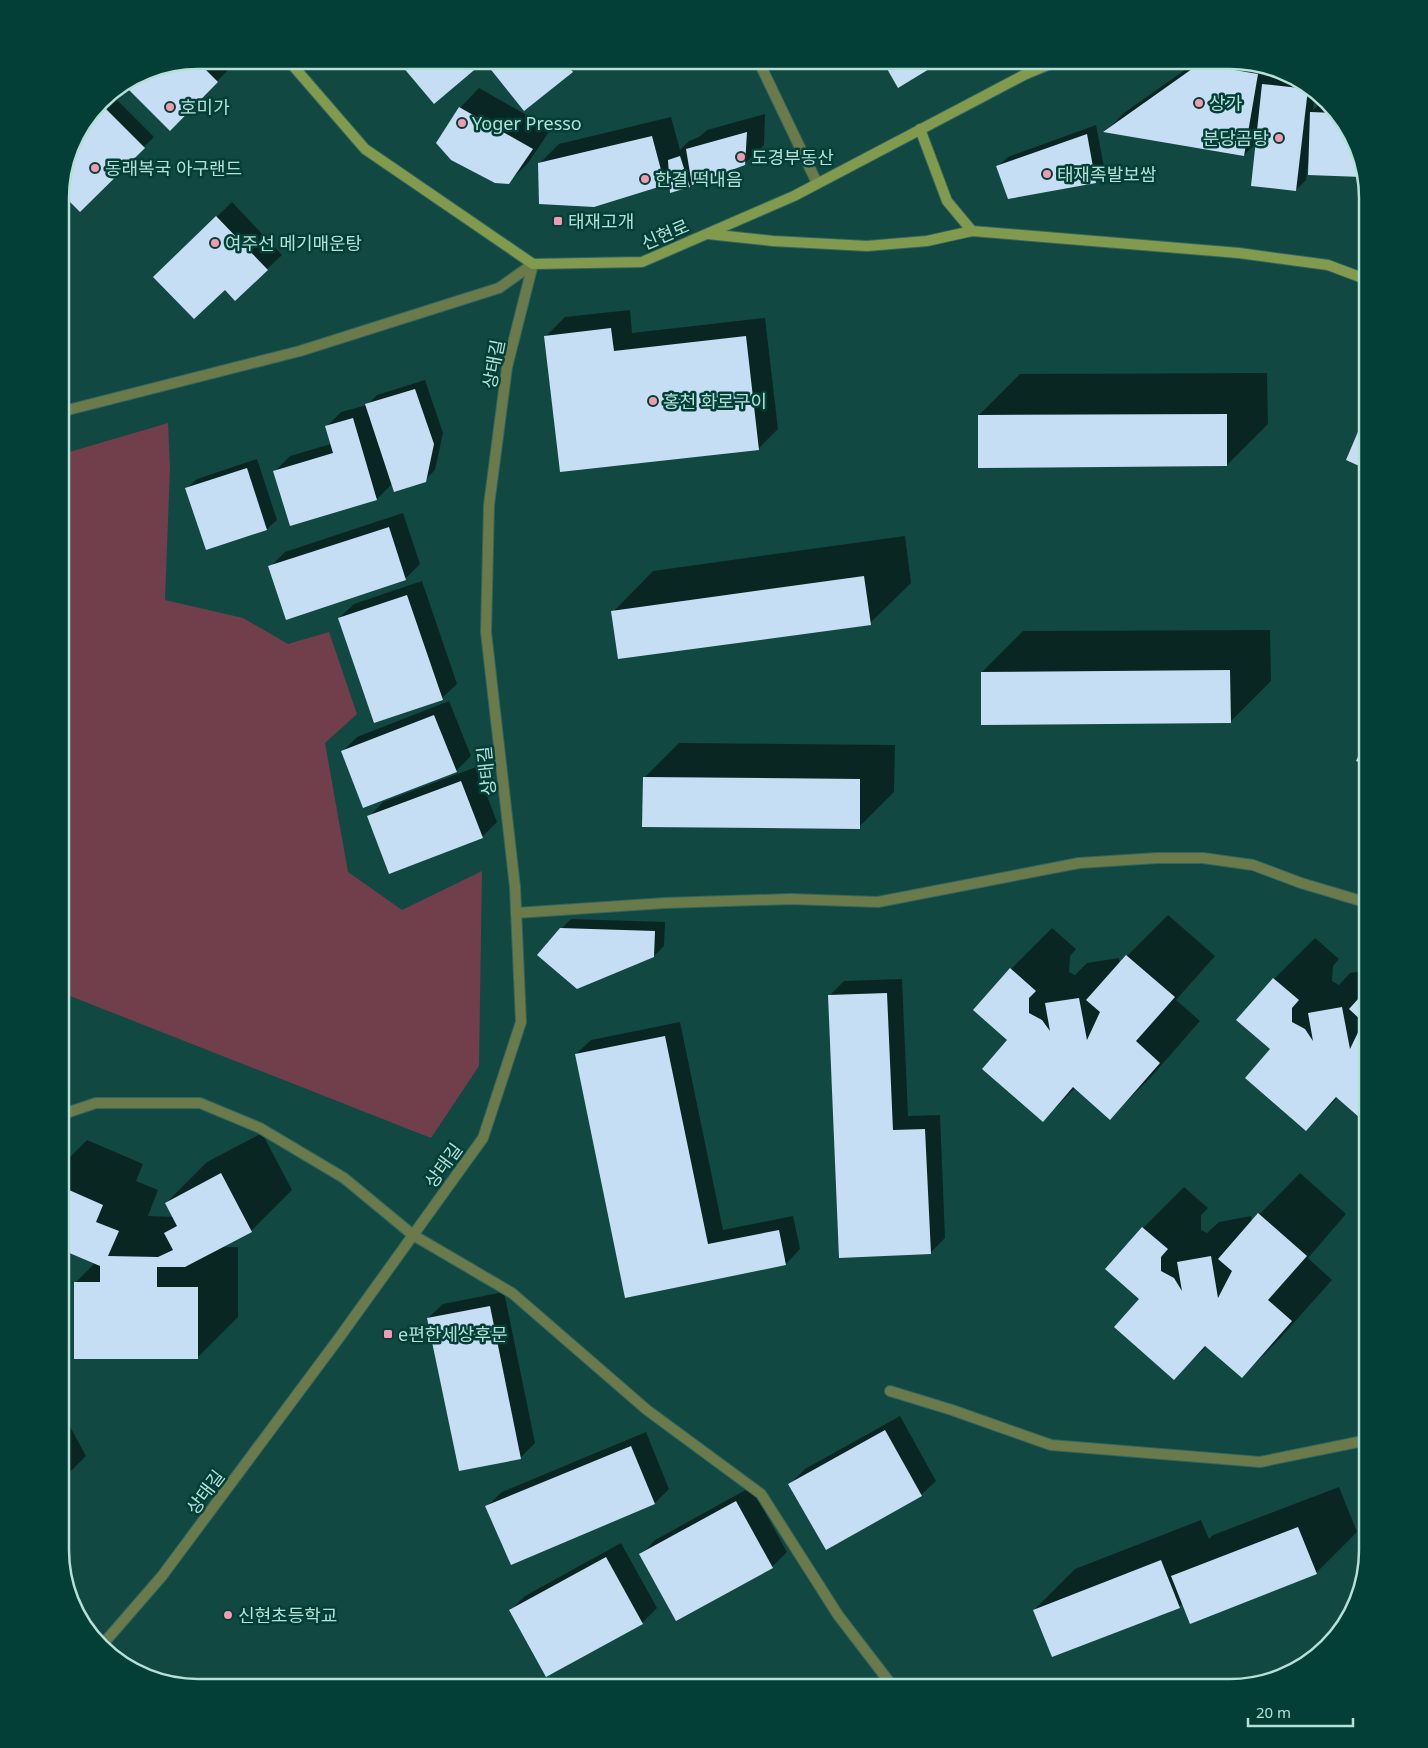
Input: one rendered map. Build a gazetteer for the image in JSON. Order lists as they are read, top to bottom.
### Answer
{
  "streets": {
    "main road": ["신현로"],
    "street": ["상태길"]
  },
  "crossings": [
    ["신현로", "상태길"]
  ],
  "places": {
    "other": [
      "상가",
      "호미가",
      "Yoger Presso",
      "분당곰탕",
      "도경부동산",
      "동래복국 아구랜드",
      "태재족발보쌈",
      "한결 떡내음",
      "여주선 메기매운탕",
      "홍천 화로구이",
      "신현초등학교"
    ],
    "transit": ["태재고개", "e편한세상후문"]
  },
  "scale_bar": "20 m"
}
